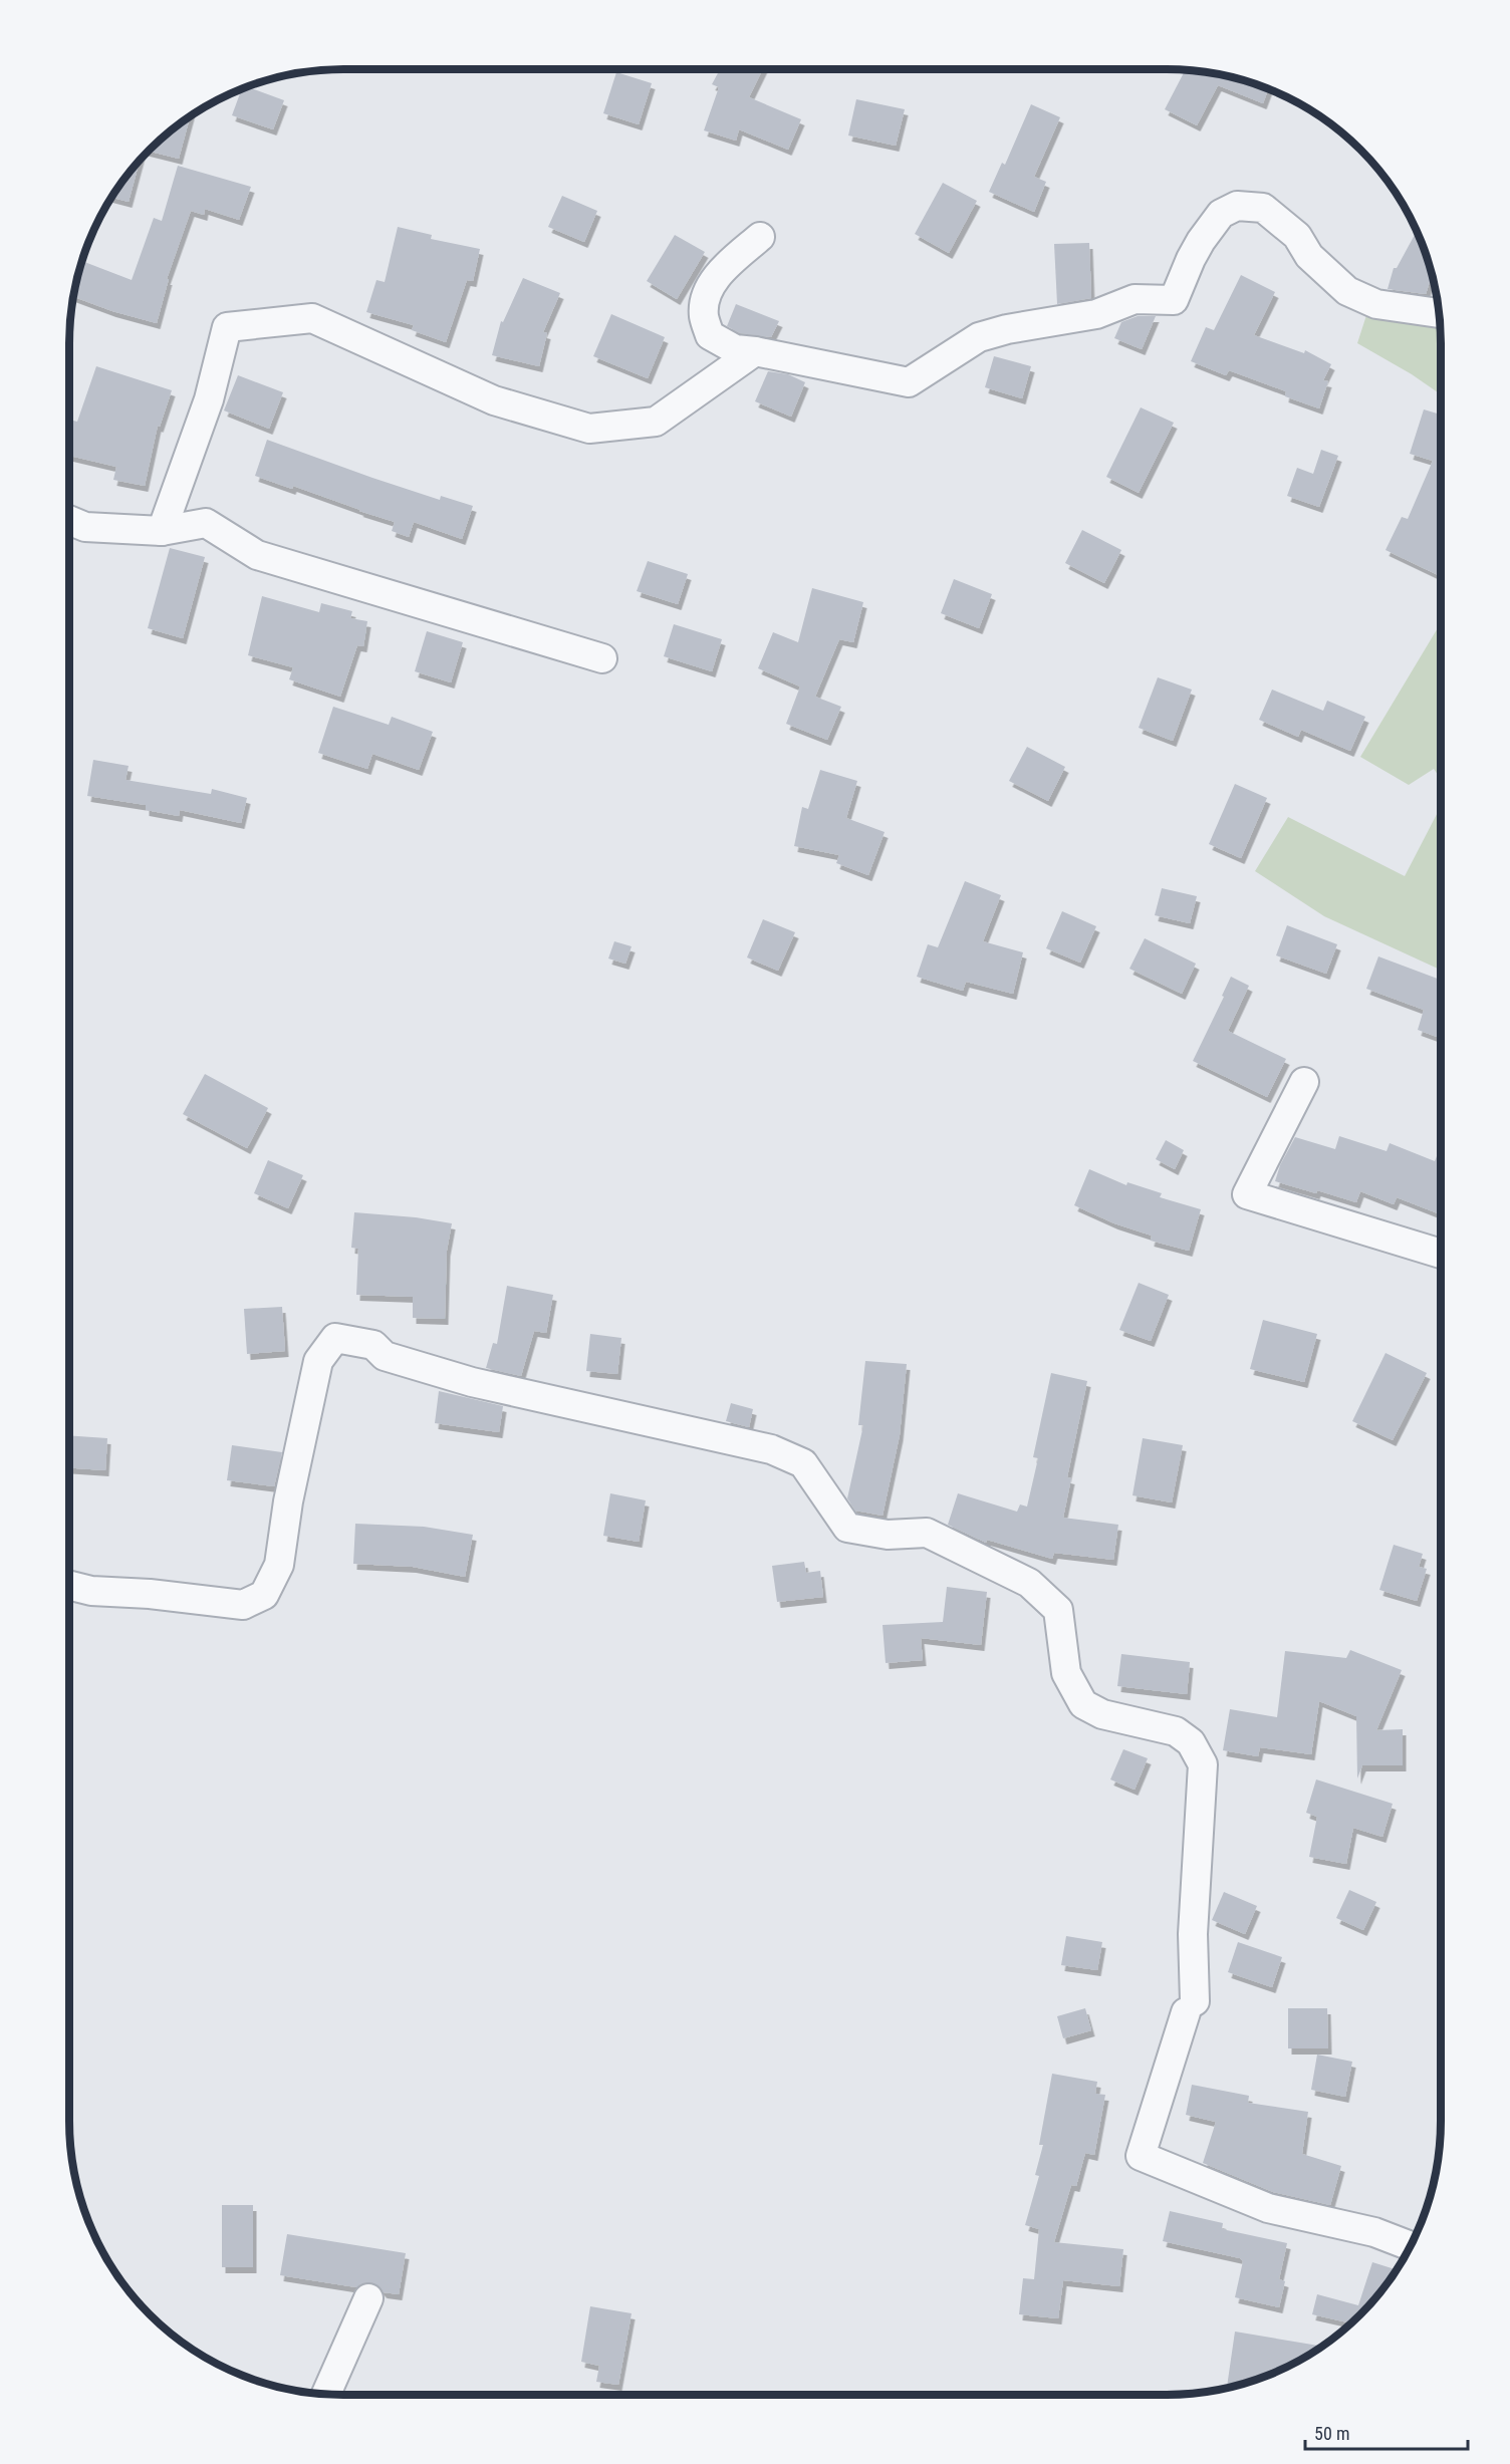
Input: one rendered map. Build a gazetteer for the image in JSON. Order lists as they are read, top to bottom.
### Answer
{
  "scale_bar": "50 m"
}
